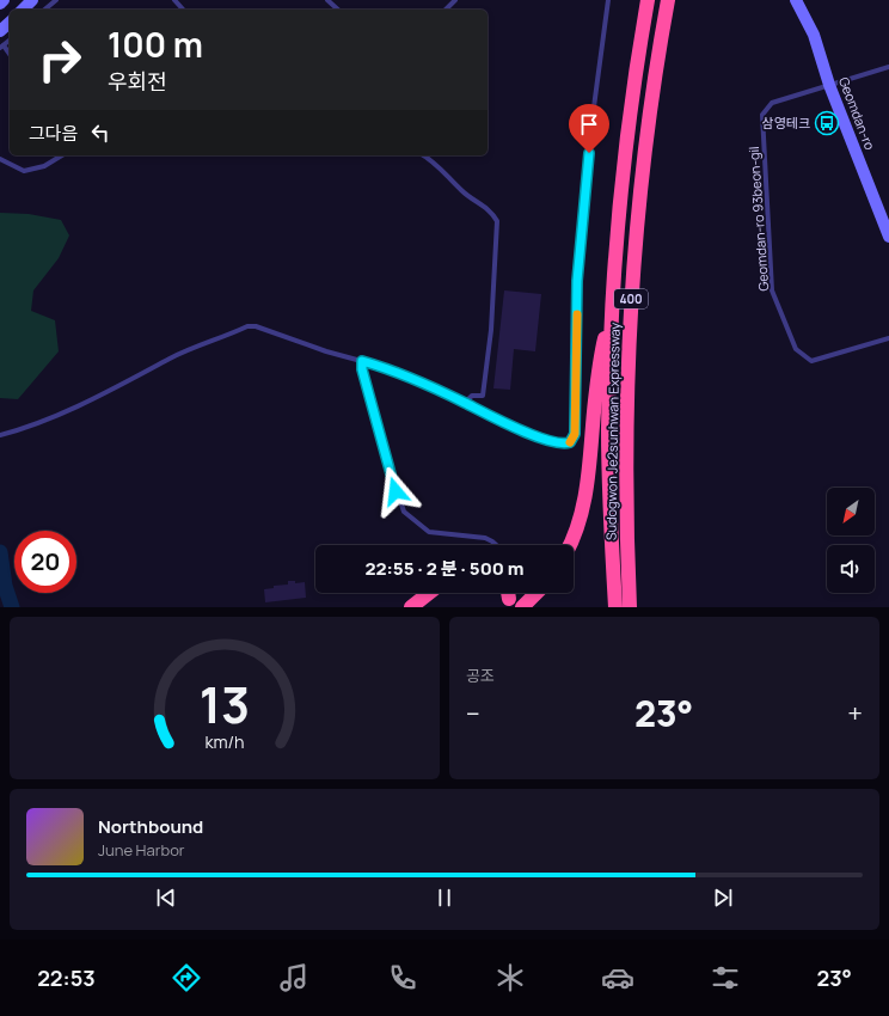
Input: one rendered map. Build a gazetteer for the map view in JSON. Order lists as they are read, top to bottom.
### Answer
{
  "streets": {
    "highway": ["400", "Sudogwon Je2sunhwan Expressway"],
    "main road": ["Geomdan-ro"],
    "lane": ["Geomdan-ro 93beon-gil"]
  },
  "crossings": [
    ["Geomdan-ro", "Geomdan-ro 93beon-gil"]
  ],
  "places": {
    "bus stop": ["삼영테크"]
  },
  "north": "bottom left",
  "page": {
    "turn": ["100 m", "우회전"],
    "then": "그다음",
    "limit": "20",
    "trip": "22:55 · 2 분 · 500 m",
    "tile": "공조",
    "heat": ["−", "23°", "+"],
    "song": ["Northbound", "June Harbor"],
    "tabs": ["22:53", "23°"],
    "gauge": ["13", "km/h"]
  }
}
